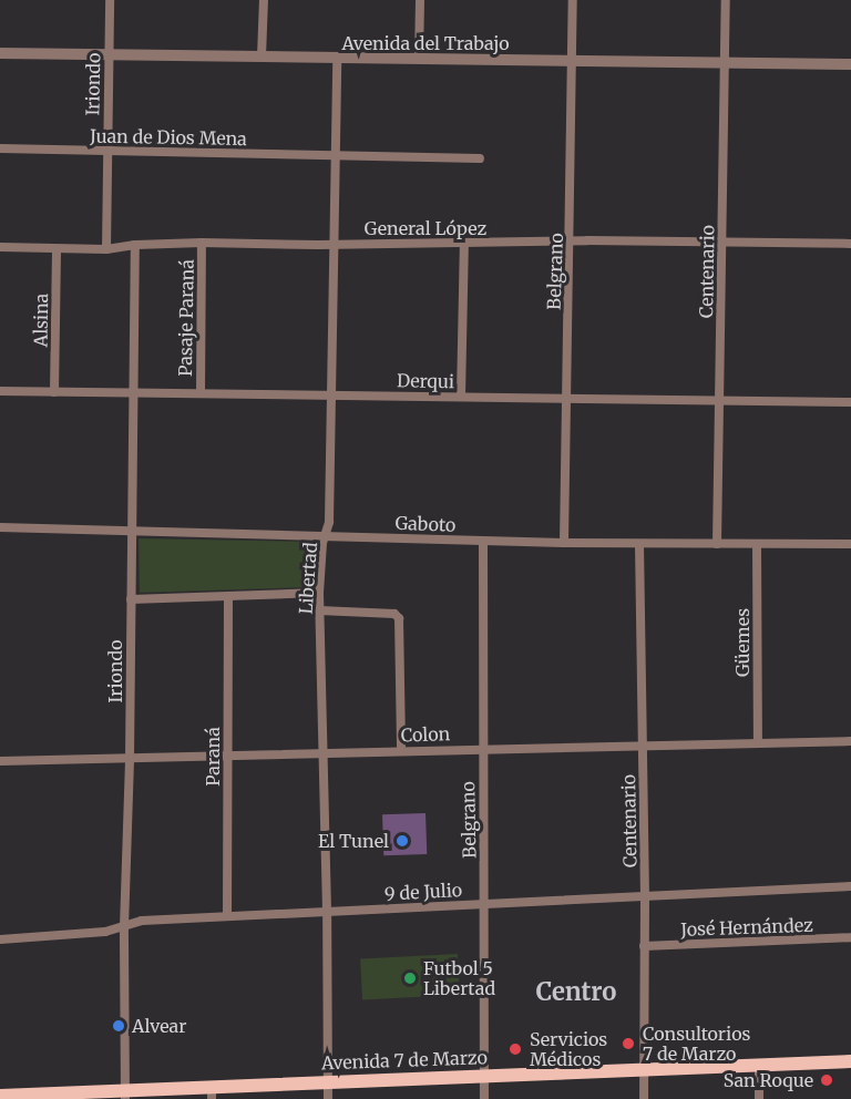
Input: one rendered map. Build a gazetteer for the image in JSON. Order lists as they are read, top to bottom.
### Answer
{
  "streets": {
    "main road": ["Avenida 7 de Marzo"],
    "street": [
      "Avenida del Trabajo",
      "Iriondo",
      "Juan de Dios Mena",
      "General López",
      "Belgrano",
      "Centenario",
      "Pasaje Paraná",
      "Alsina",
      "Derqui",
      "Gaboto",
      "Libertad",
      "Güemes",
      "Colon",
      "Paraná",
      "9 de Julio",
      "José Hernández"
    ]
  },
  "crossings": [
    ["Avenida del Trabajo", "Iriondo"],
    ["Avenida del Trabajo", "Belgrano"],
    ["Avenida del Trabajo", "Centenario"],
    ["Avenida del Trabajo", "Libertad"],
    ["Iriondo", "Juan de Dios Mena"],
    ["Iriondo", "General López"],
    ["Iriondo", "Derqui"],
    ["Iriondo", "Gaboto"],
    ["Iriondo", "Colon"],
    ["Iriondo", "9 de Julio"],
    ["Iriondo", "Avenida 7 de Marzo"],
    ["Juan de Dios Mena", "Libertad"],
    ["General López", "Belgrano"],
    ["General López", "Centenario"],
    ["General López", "Pasaje Paraná"],
    ["General López", "Alsina"],
    ["General López", "Libertad"],
    ["Belgrano", "Derqui"],
    ["Belgrano", "Gaboto"],
    ["Belgrano", "Colon"],
    ["Belgrano", "9 de Julio"],
    ["Belgrano", "Avenida 7 de Marzo"],
    ["Centenario", "Derqui"],
    ["Centenario", "Gaboto"],
    ["Centenario", "Colon"],
    ["Centenario", "9 de Julio"],
    ["Centenario", "José Hernández"],
    ["Centenario", "Avenida 7 de Marzo"],
    ["Pasaje Paraná", "Derqui"],
    ["Alsina", "Derqui"],
    ["Derqui", "Libertad"],
    ["Gaboto", "Libertad"],
    ["Gaboto", "Güemes"],
    ["Libertad", "Colon"],
    ["Libertad", "9 de Julio"],
    ["Libertad", "Avenida 7 de Marzo"],
    ["Güemes", "Colon"],
    ["Colon", "Paraná"],
    ["Paraná", "9 de Julio"]
  ],
  "districts": ["Centro"],
  "places": [
    "El Tunel",
    "Futbol 5 Libertad",
    "Alvear",
    "Consultorios 7 de Marzo",
    "Servicios Médicos",
    "San Roque"
  ]
}
